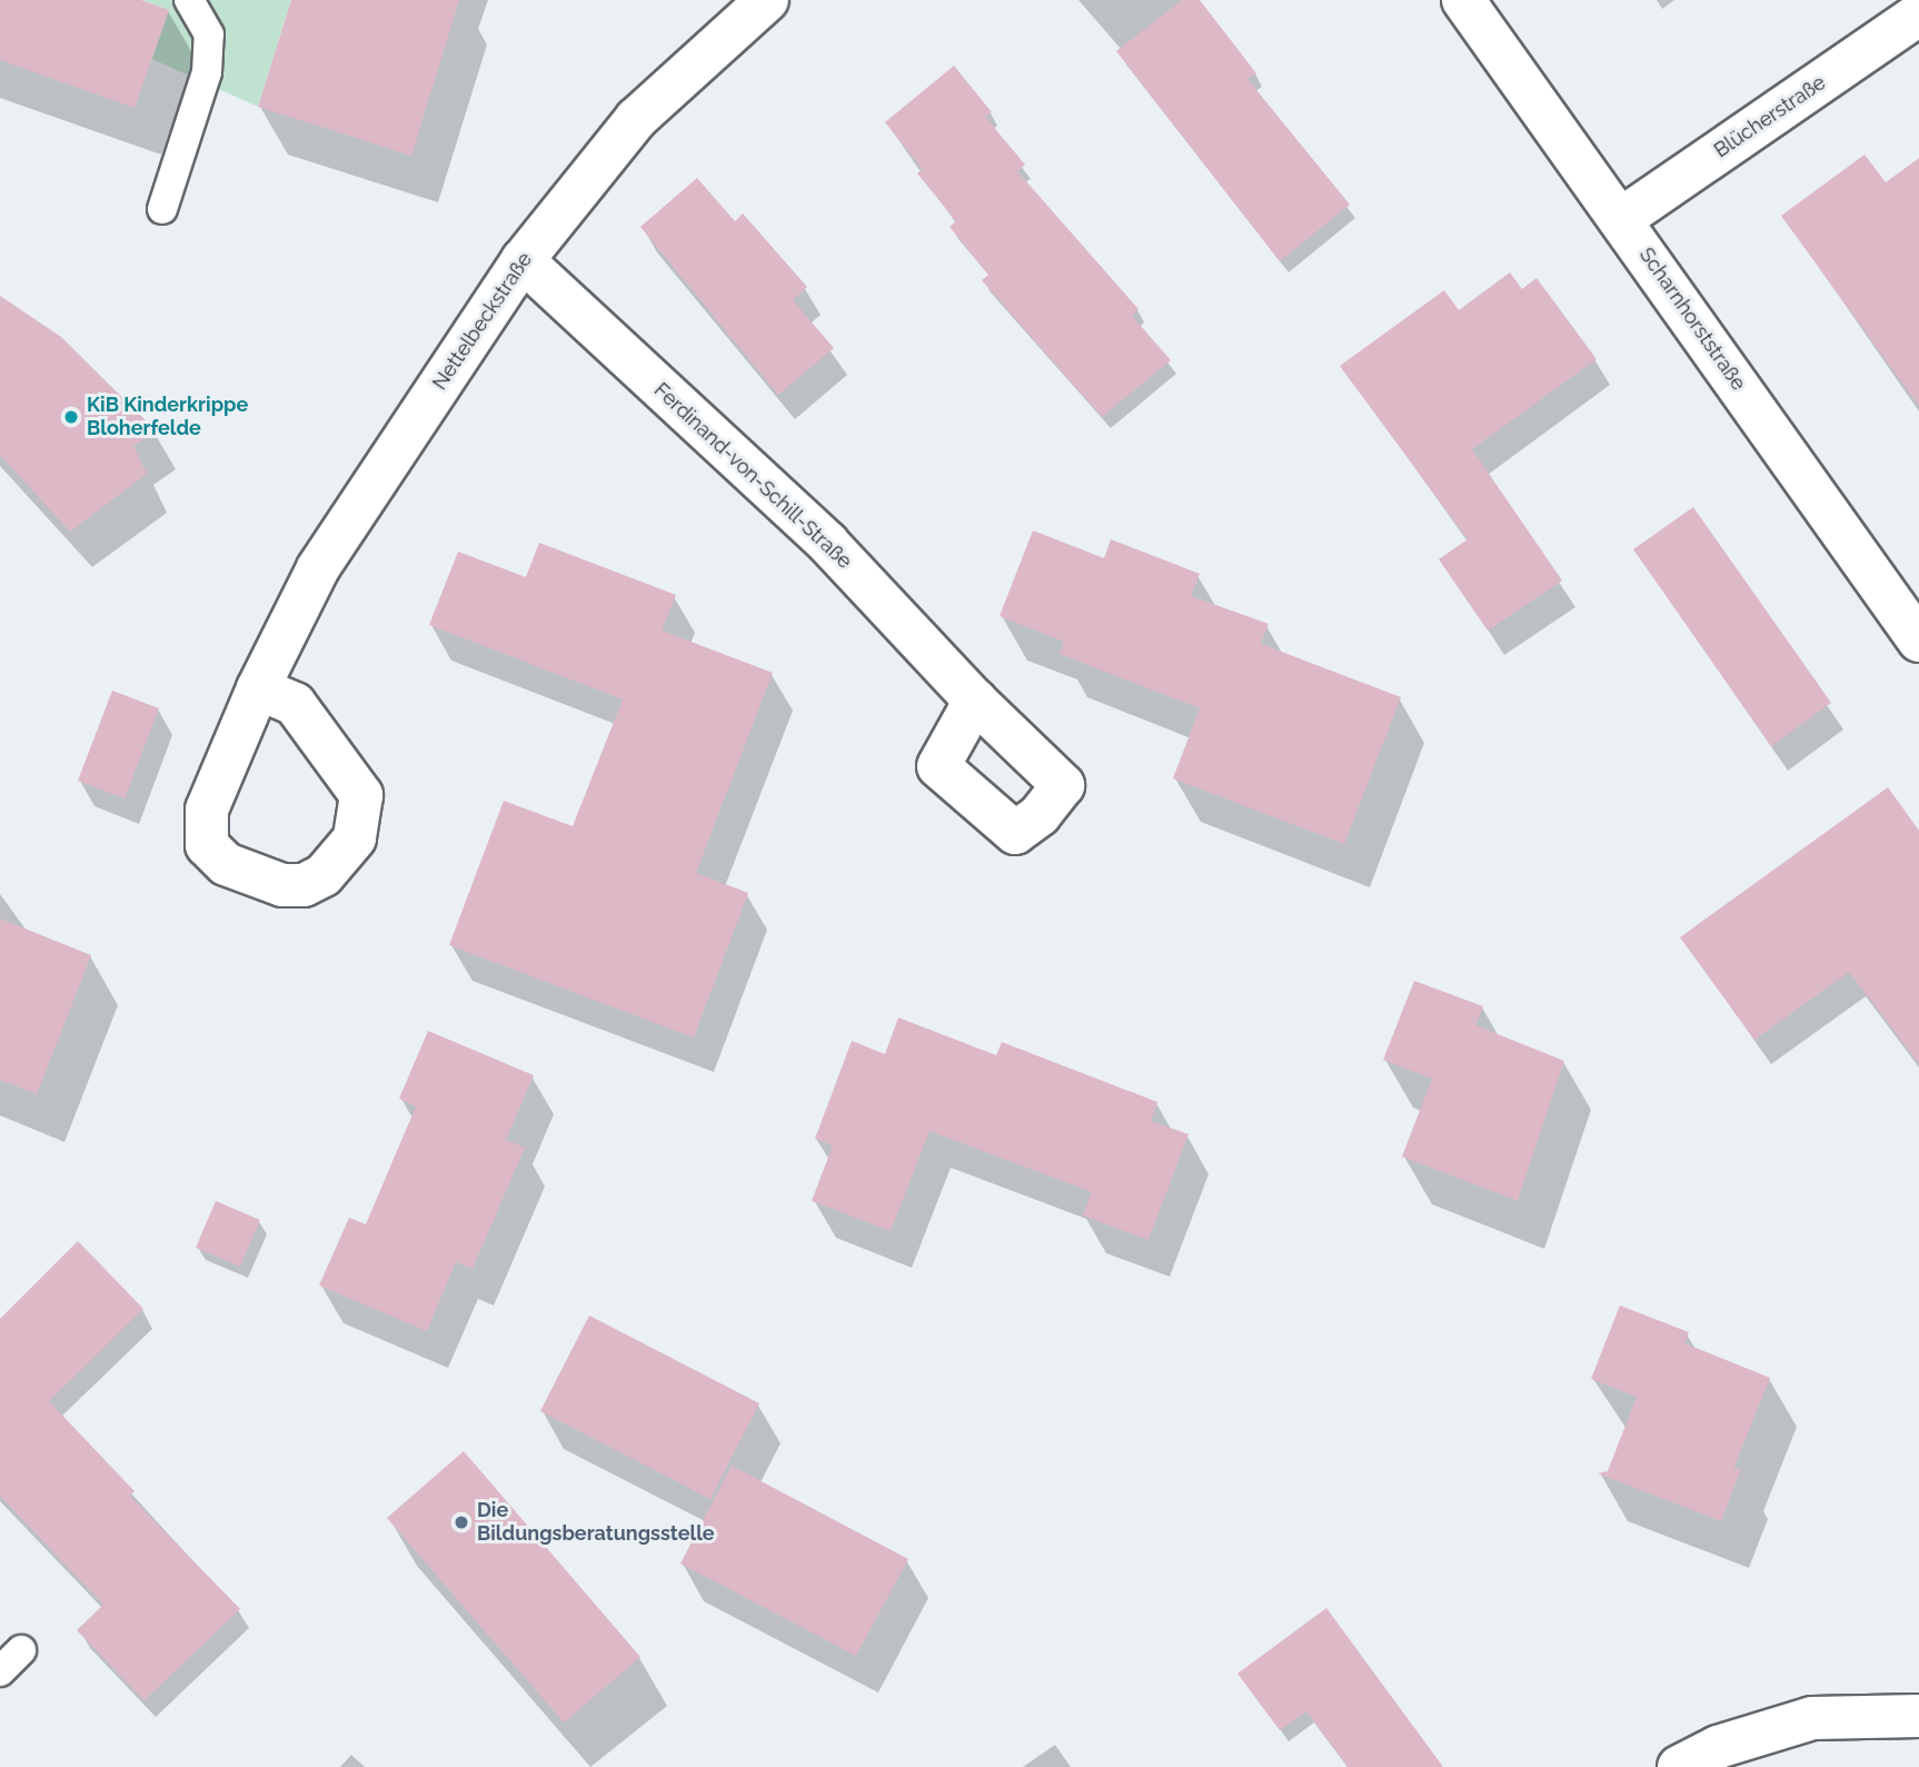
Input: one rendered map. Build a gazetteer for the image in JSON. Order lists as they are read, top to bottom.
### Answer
{
  "streets": {
    "street": [
      "Blücherstraße",
      "Scharnhorststraße",
      "Nettelbeckstraße",
      "Ferdinand-von-Schill-Straße"
    ]
  },
  "crossings": [
    ["Blücherstraße", "Scharnhorststraße"],
    ["Nettelbeckstraße", "Ferdinand-von-Schill-Straße"]
  ],
  "places": ["KiB Kinderkrippe Bloherfelde", "Die Bildungsberatungsstelle"]
}
